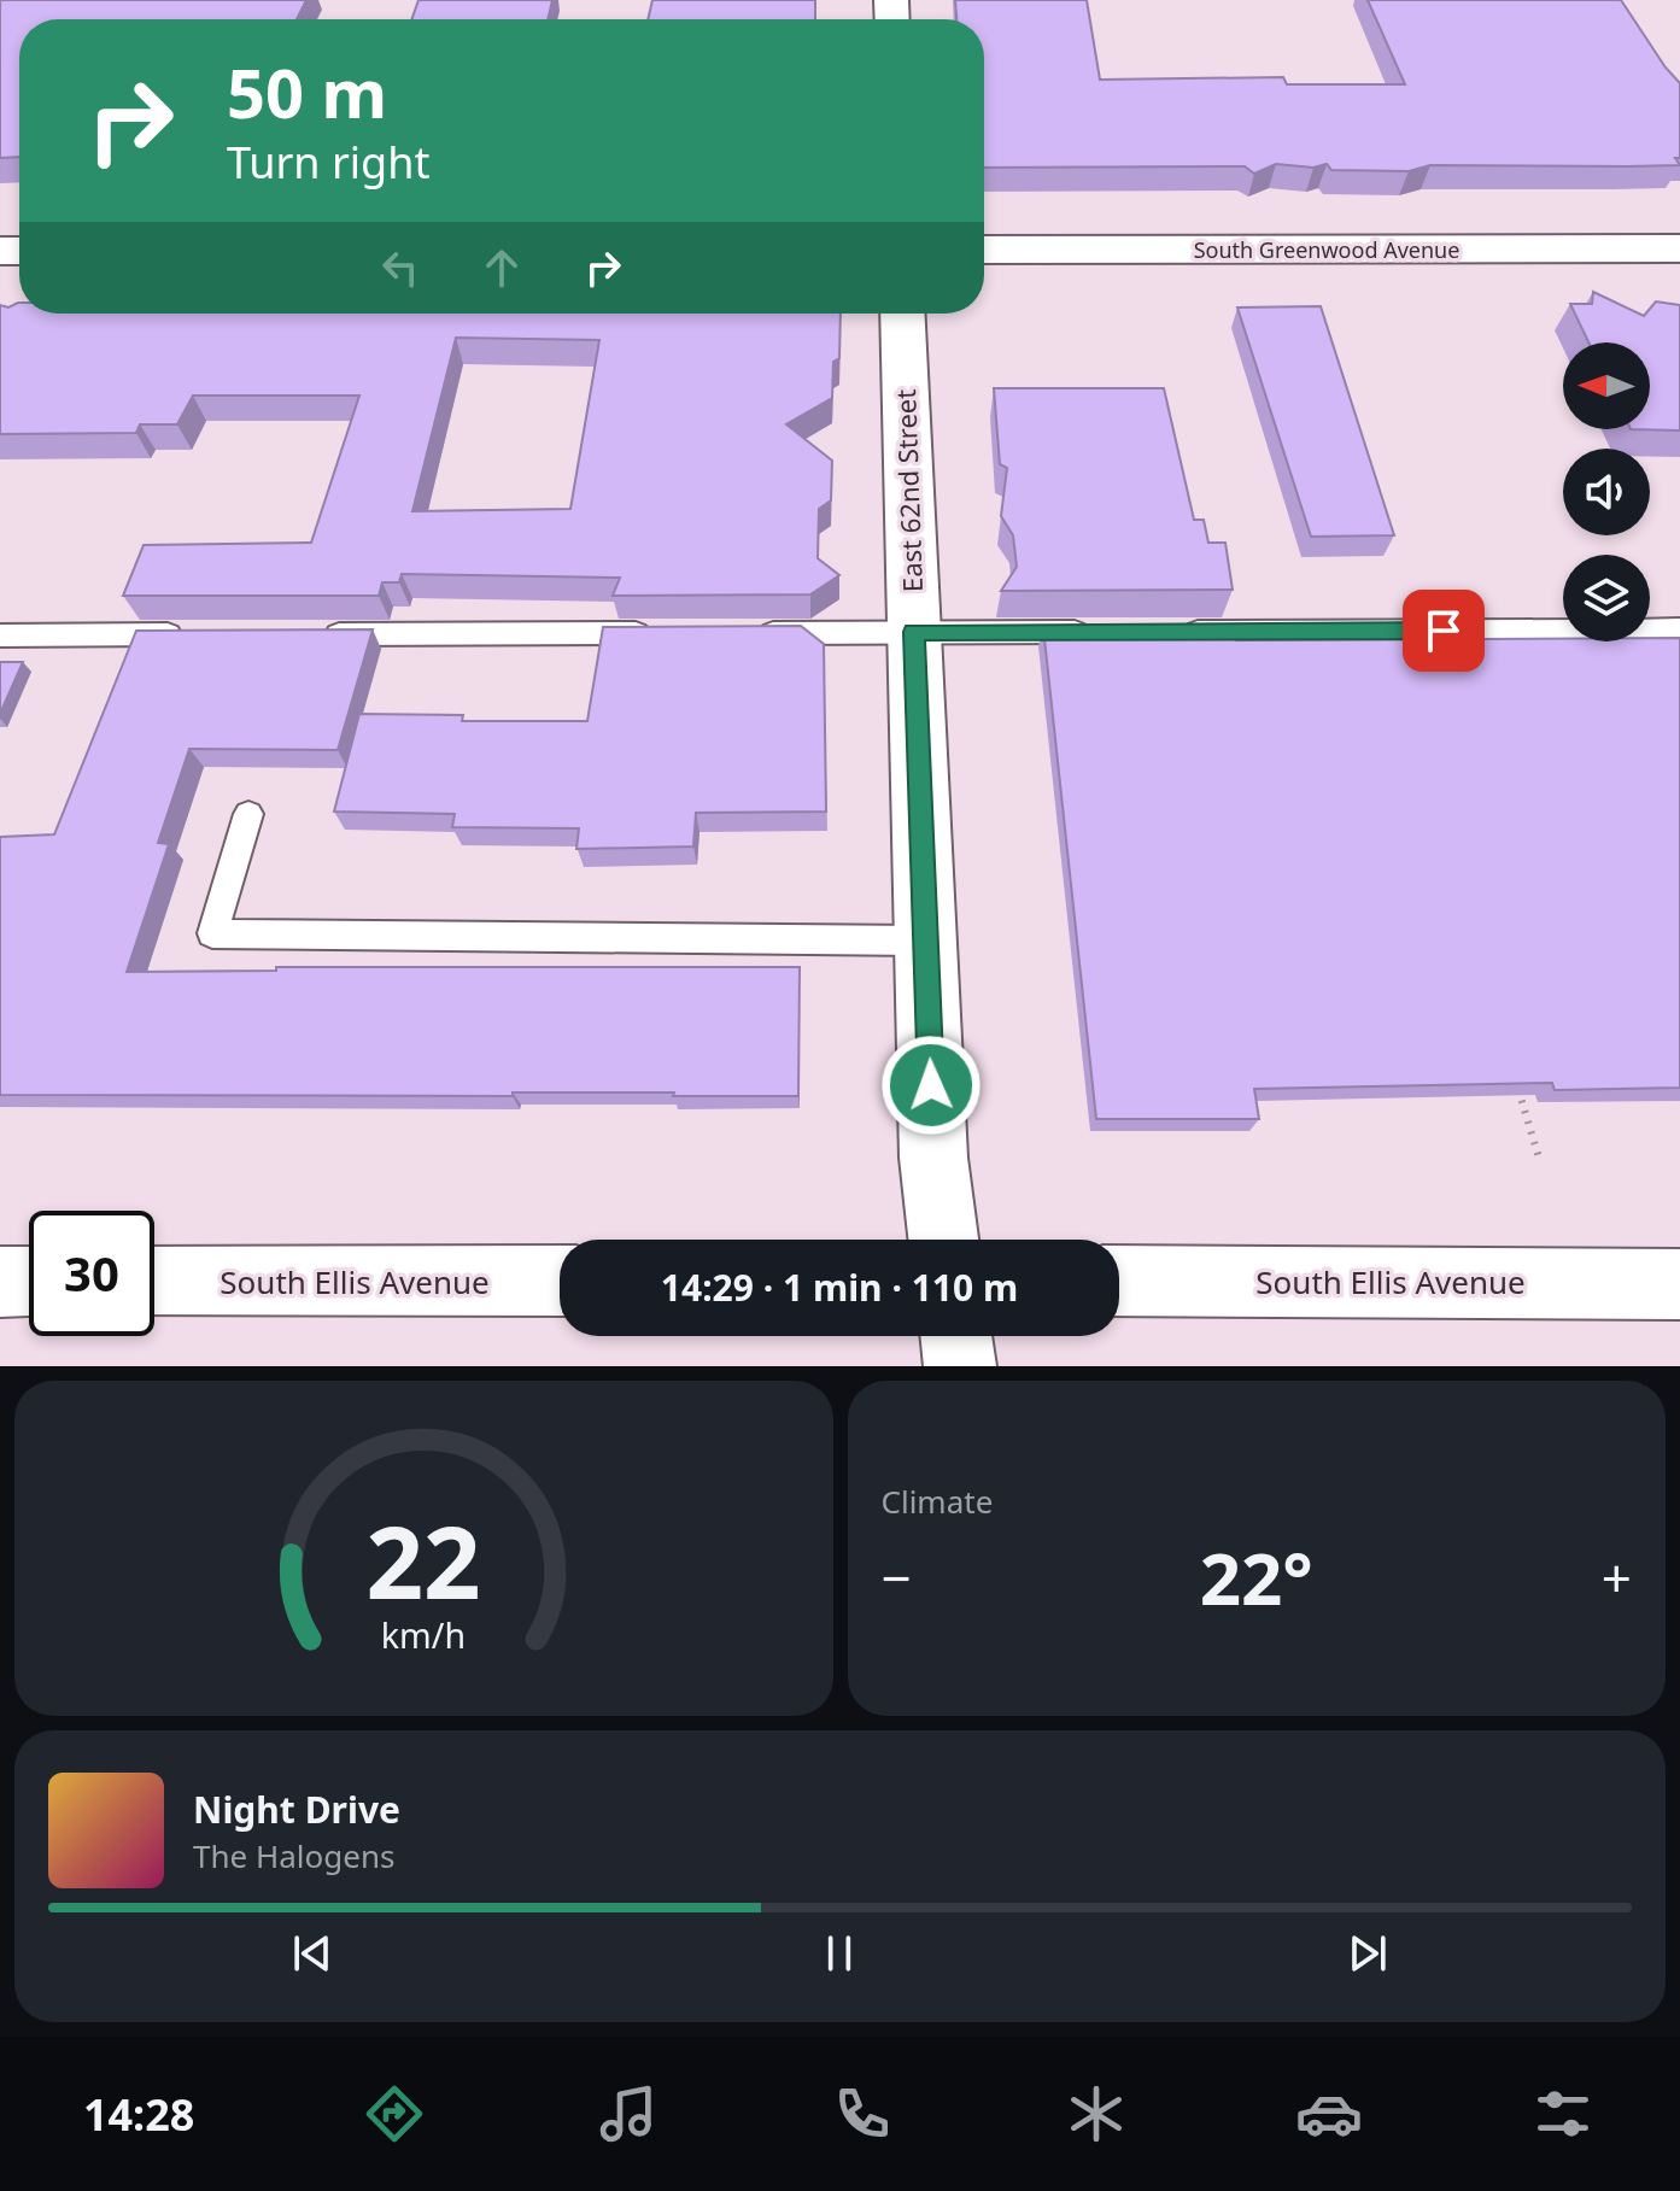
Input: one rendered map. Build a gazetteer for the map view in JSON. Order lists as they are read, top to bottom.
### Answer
{
  "streets": {
    "street": ["South Greenwood Avenue", "East 62nd Street", "South Ellis Avenue"]
  },
  "north": "left",
  "page": {
    "turn": ["50 m", "Turn right"],
    "limit": "30",
    "trip": "14:29 · 1 min · 110 m",
    "tile": "Climate",
    "heat": ["−", "22°", "+"],
    "song": ["Night Drive", "The Halogens"],
    "tabs": "14:28",
    "gauge": ["22", "km/h"]
  }
}
